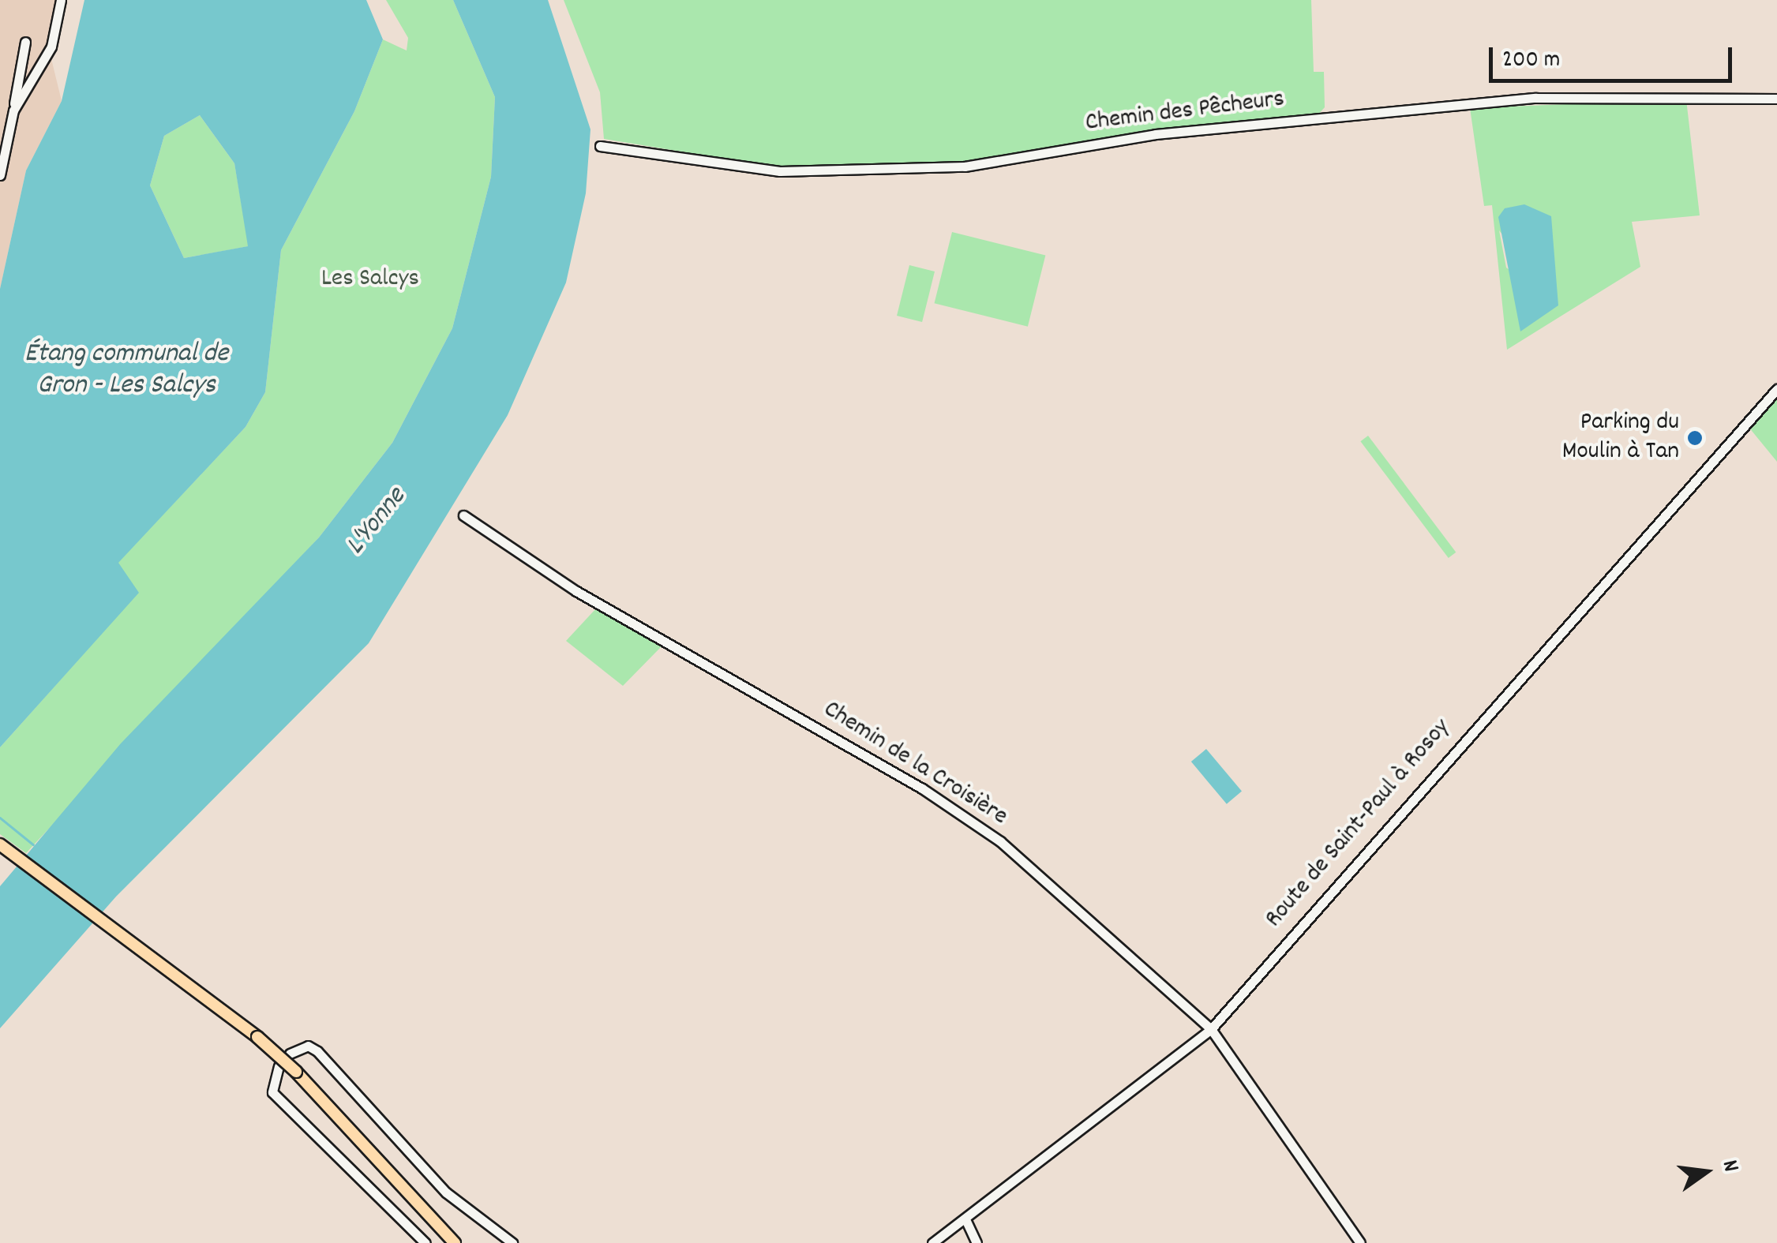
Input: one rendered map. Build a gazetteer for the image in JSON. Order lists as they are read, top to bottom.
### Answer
{
  "streets": {
    "street": ["Chemin des Pêcheurs", "Chemin de la Croisière", "Route de Saint-Paul à Rosoy"]
  },
  "crossings": [
    ["Chemin de la Croisière", "Route de Saint-Paul à Rosoy"]
  ],
  "water": ["Étang communal de Gron - Les Salcys", "L'Yonne"],
  "parks": ["Les Salcys"],
  "places": ["Parking du Moulin à Tan"],
  "scale_bar": "200 m",
  "north": "right"
}
